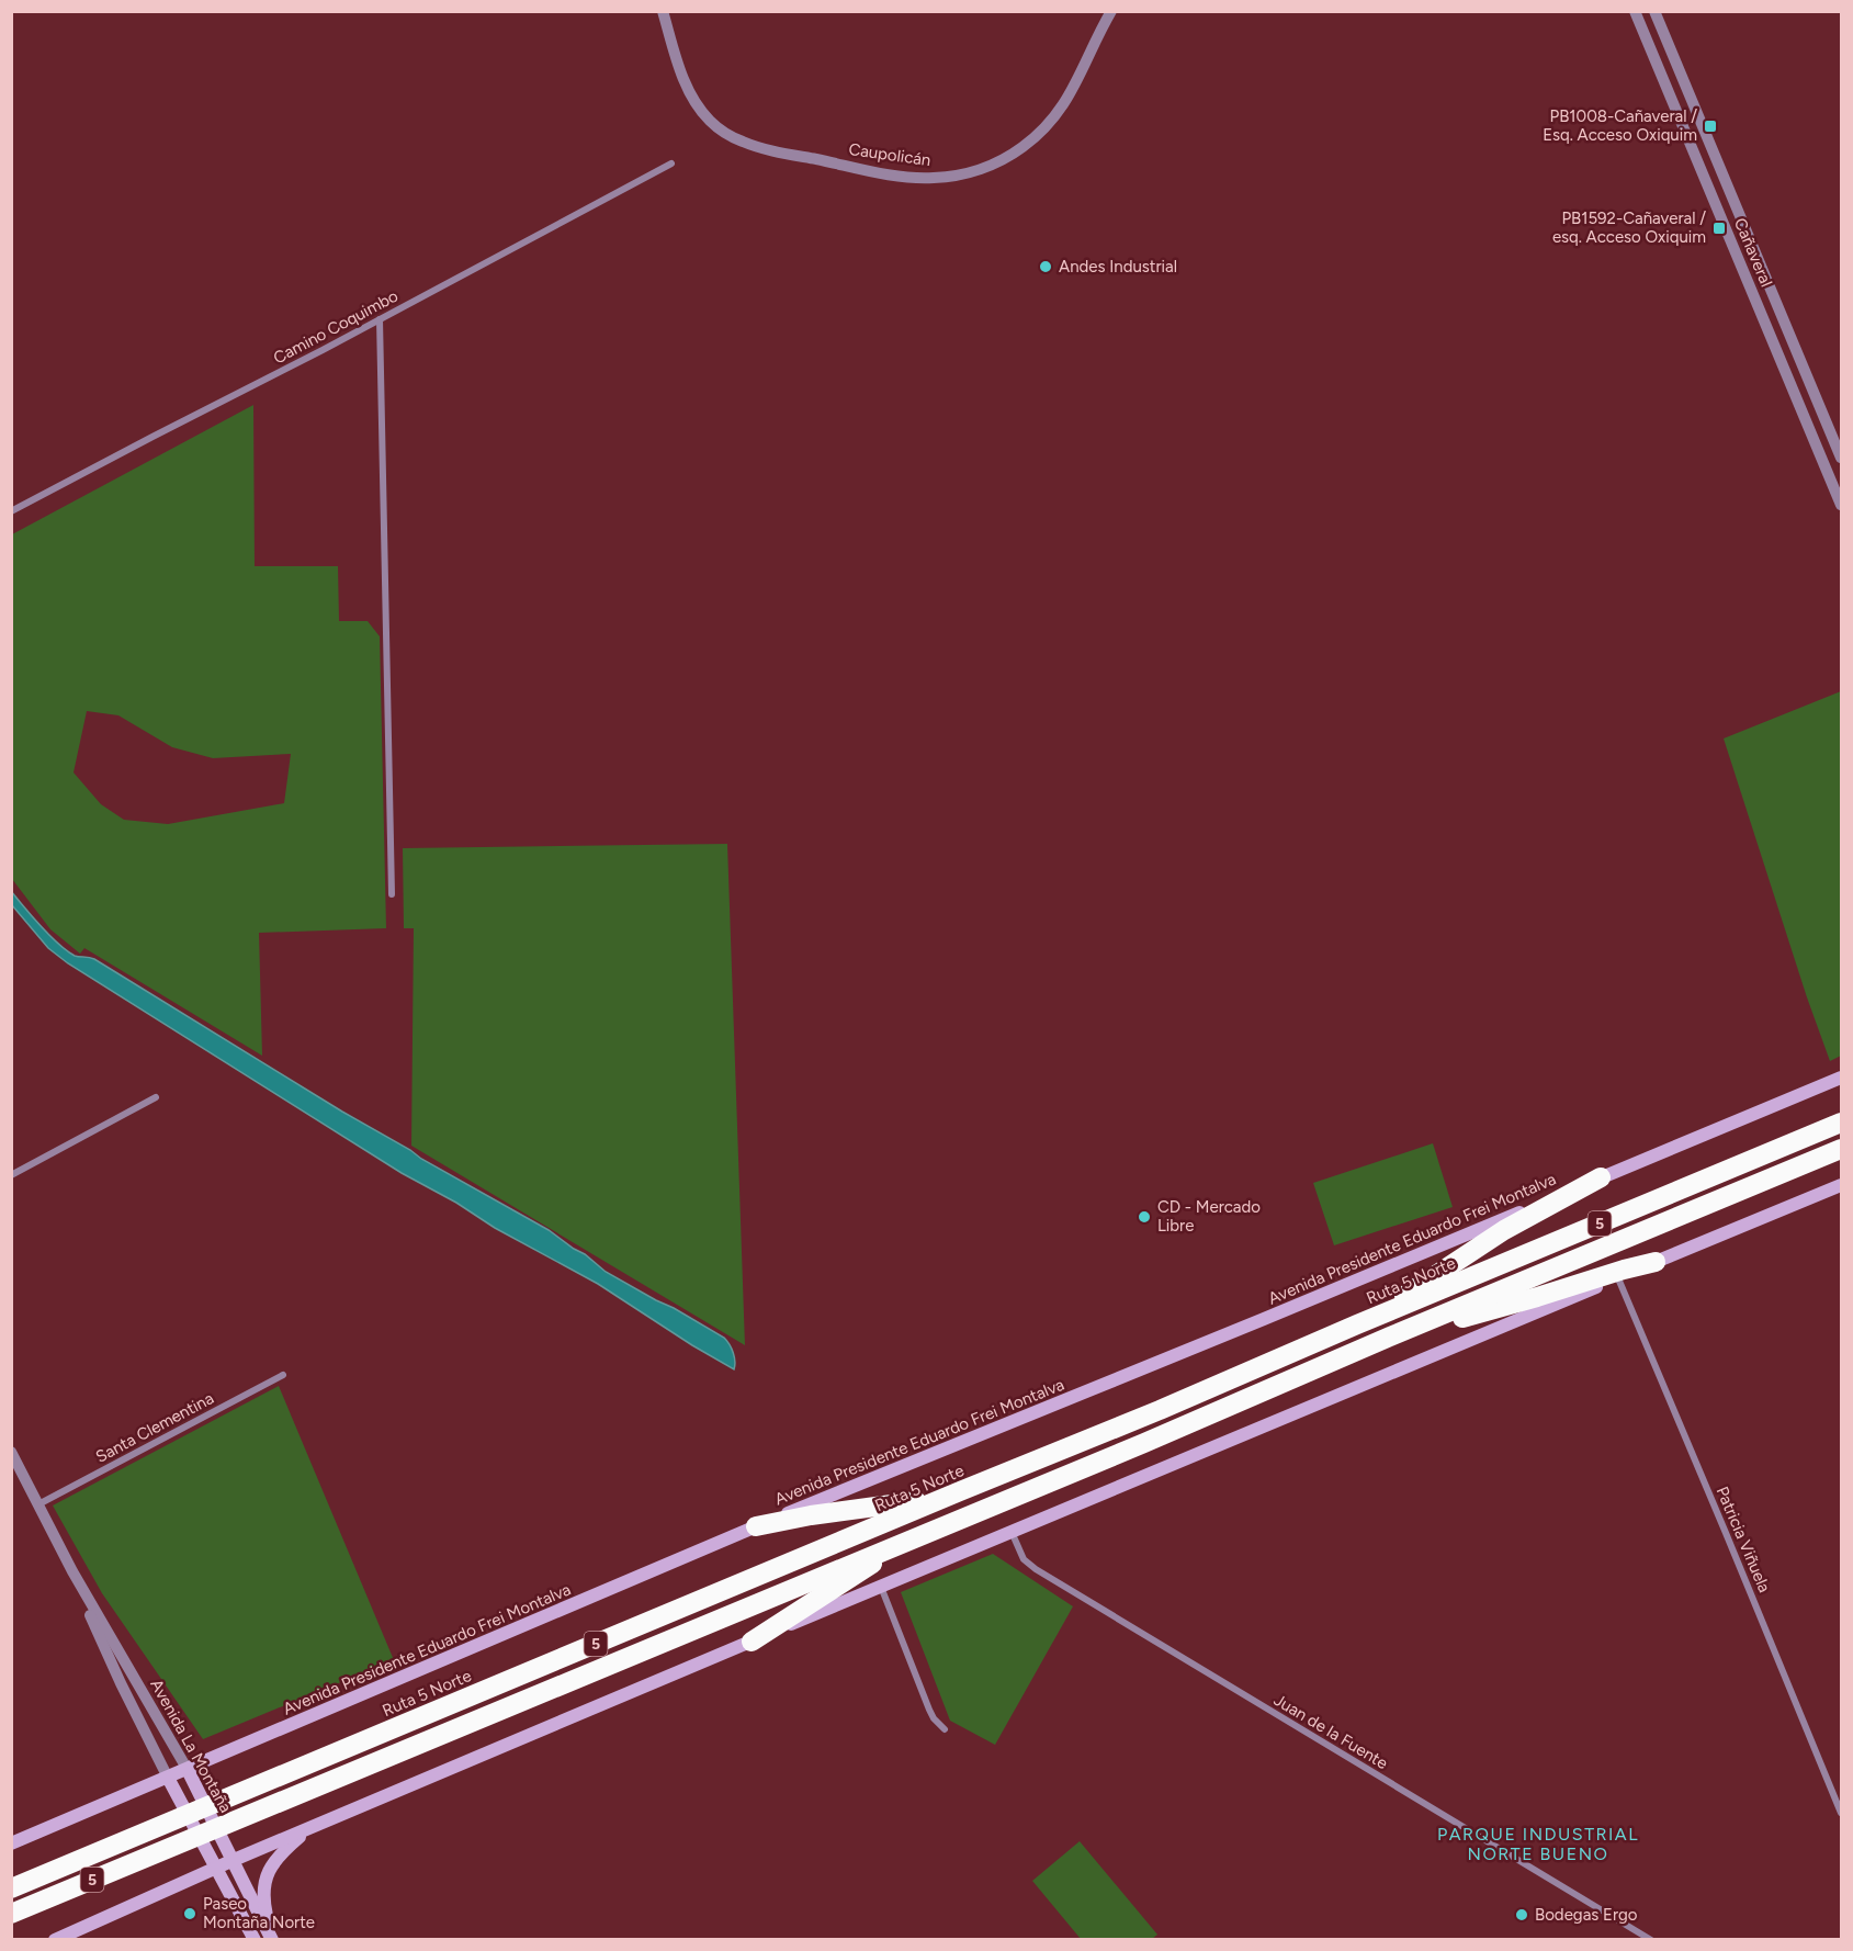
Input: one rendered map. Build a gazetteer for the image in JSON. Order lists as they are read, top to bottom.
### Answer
{
  "streets": {
    "highway": ["5", "Ruta 5 Norte"],
    "main road": ["Avenida Presidente Eduardo Frei Montalva", "Avenida La Montaña"],
    "street": [
      "Caupolicán",
      "Cañaveral",
      "Camino Coquimbo",
      "Santa Clementina",
      "Patricia Viñuela",
      "Juan de la Fuente"
    ]
  },
  "crossings": [
    ["Avenida Presidente Eduardo Frei Montalva", "Avenida La Montaña"],
    ["Santa Clementina", "Avenida La Montaña"]
  ],
  "districts": ["PARQUE INDUSTRIAL NORTE BUENO"],
  "places": {
    "transit": ["PB1008-Cañaveral / Esq. Acceso Oxiquim", "PB1592-Cañaveral / esq. Acceso Oxiquim"],
    "other": [
      "Andes Industrial",
      "CD - Mercado Libre",
      "Paseo Montaña Norte",
      "Bodegas Ergo"
    ]
  }
}
